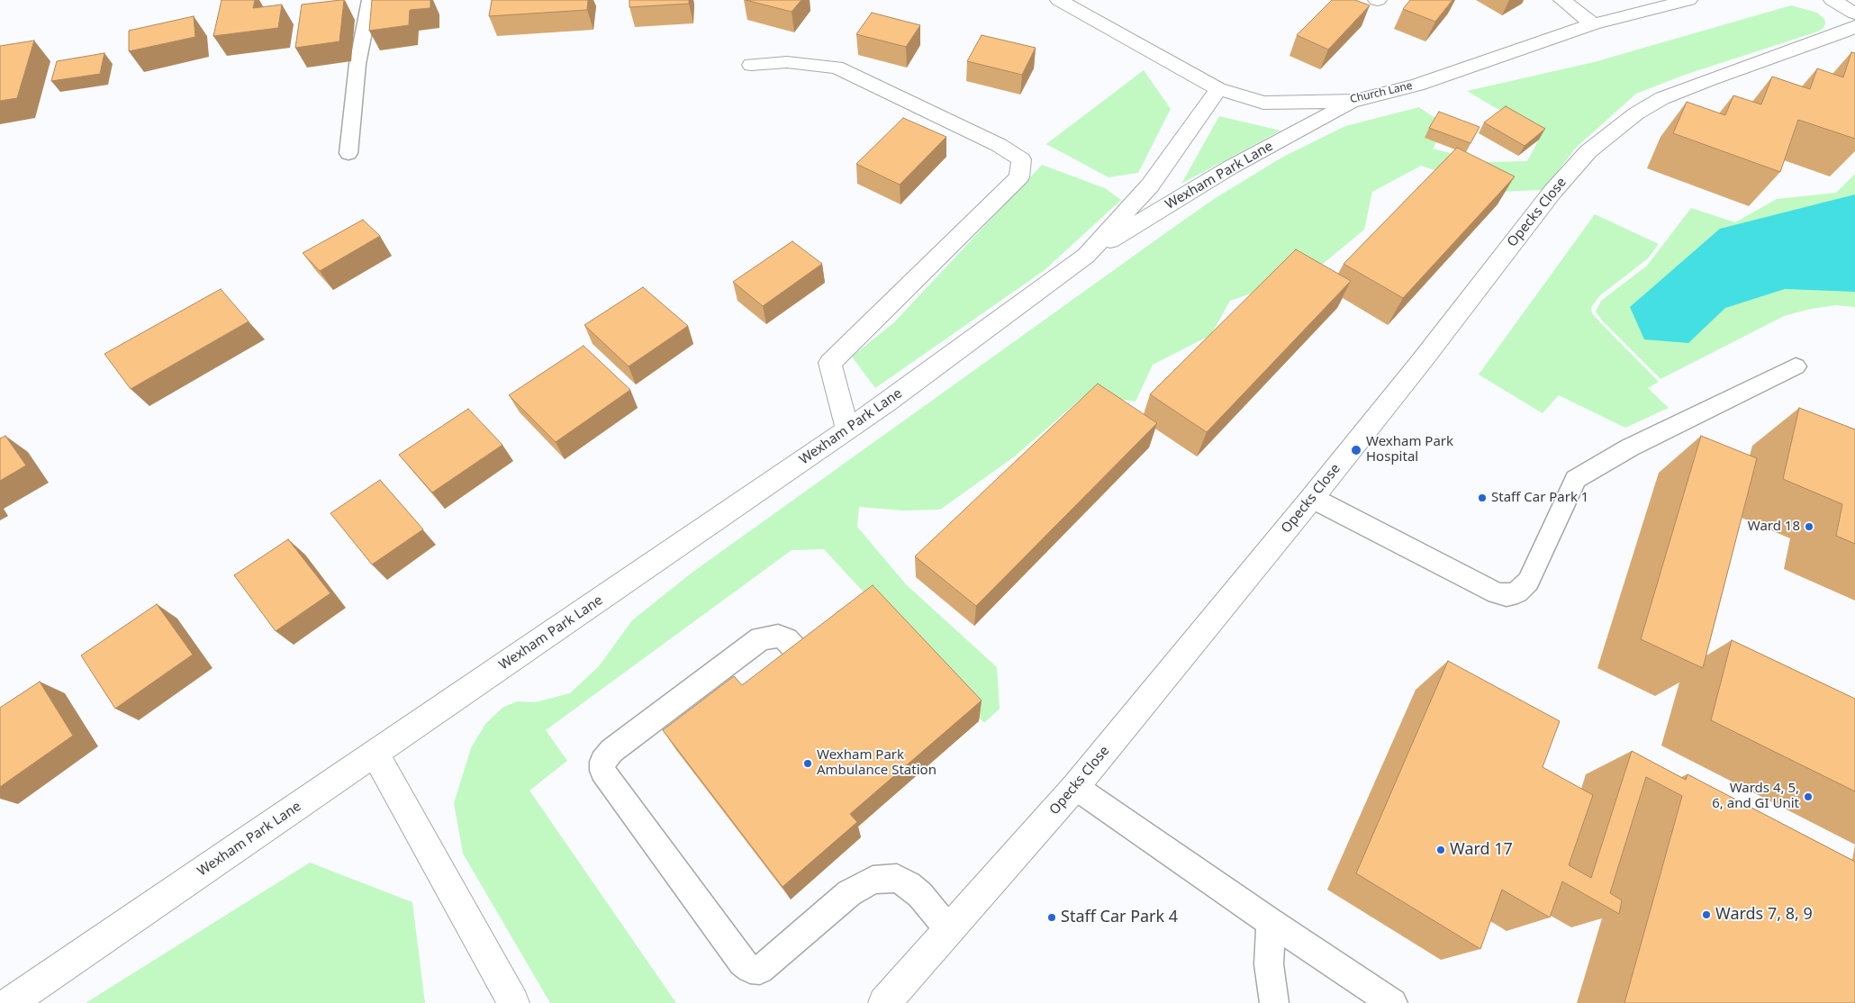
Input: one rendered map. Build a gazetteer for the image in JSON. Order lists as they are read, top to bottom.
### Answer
{
  "streets": {
    "street": ["Church Lane", "Wexham Park Lane", "Opecks Close"]
  },
  "crossings": [
    ["Church Lane", "Wexham Park Lane"]
  ],
  "places": [
    "Wexham Park Hospital",
    "Staff Car Park 1",
    "Ward 18",
    "Wexham Park Ambulance Station",
    "Wards 4, 5, 6, and GI Unit",
    "Ward 17",
    "Wards 7, 8, 9",
    "Staff Car Park 4"
  ]
}
